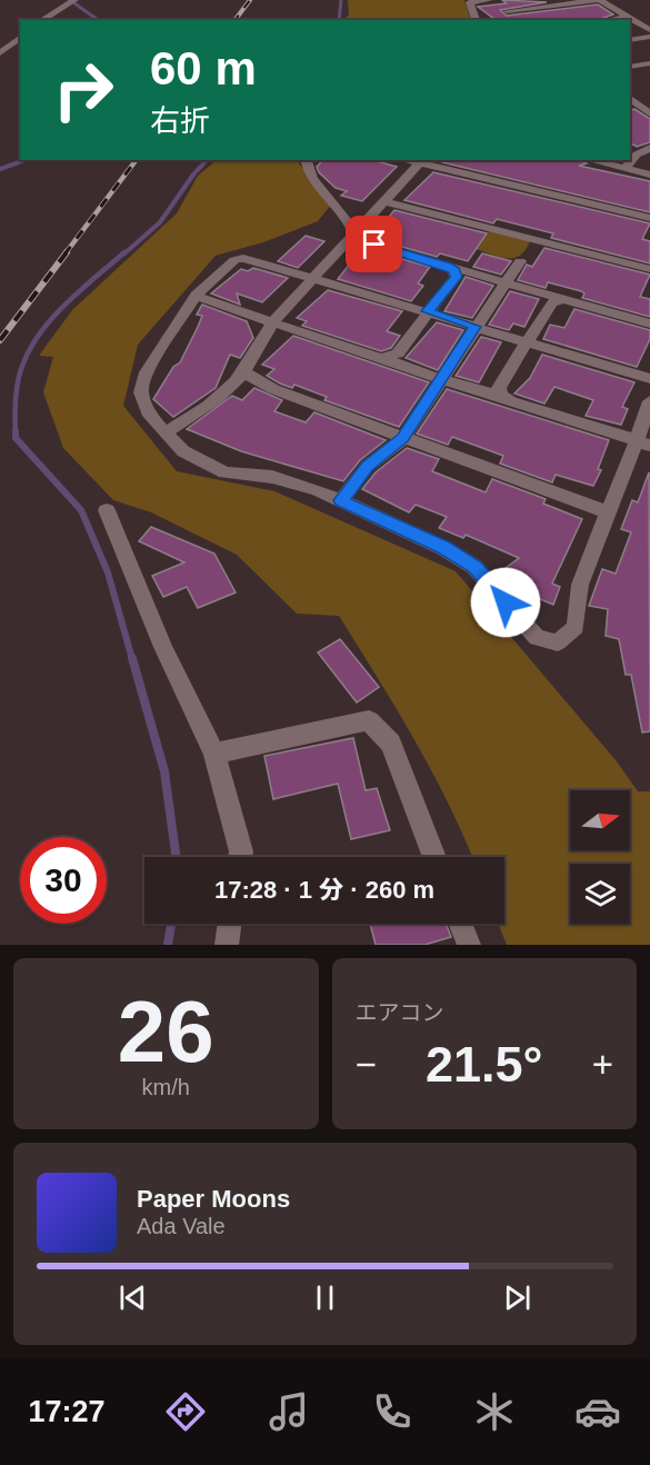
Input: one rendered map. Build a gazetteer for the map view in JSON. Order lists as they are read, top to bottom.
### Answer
{
  "north": "right",
  "page": {
    "turn": ["60 m", "右折"],
    "limit": "30",
    "trip": "17:28 · 1 分 · 260 m",
    "tile": [
      ["26", "km/h"],
      "エアコン"
    ],
    "heat": ["−", "21.5°", "+"],
    "song": ["Paper Moons", "Ada Vale"],
    "tabs": "17:27"
  }
}
